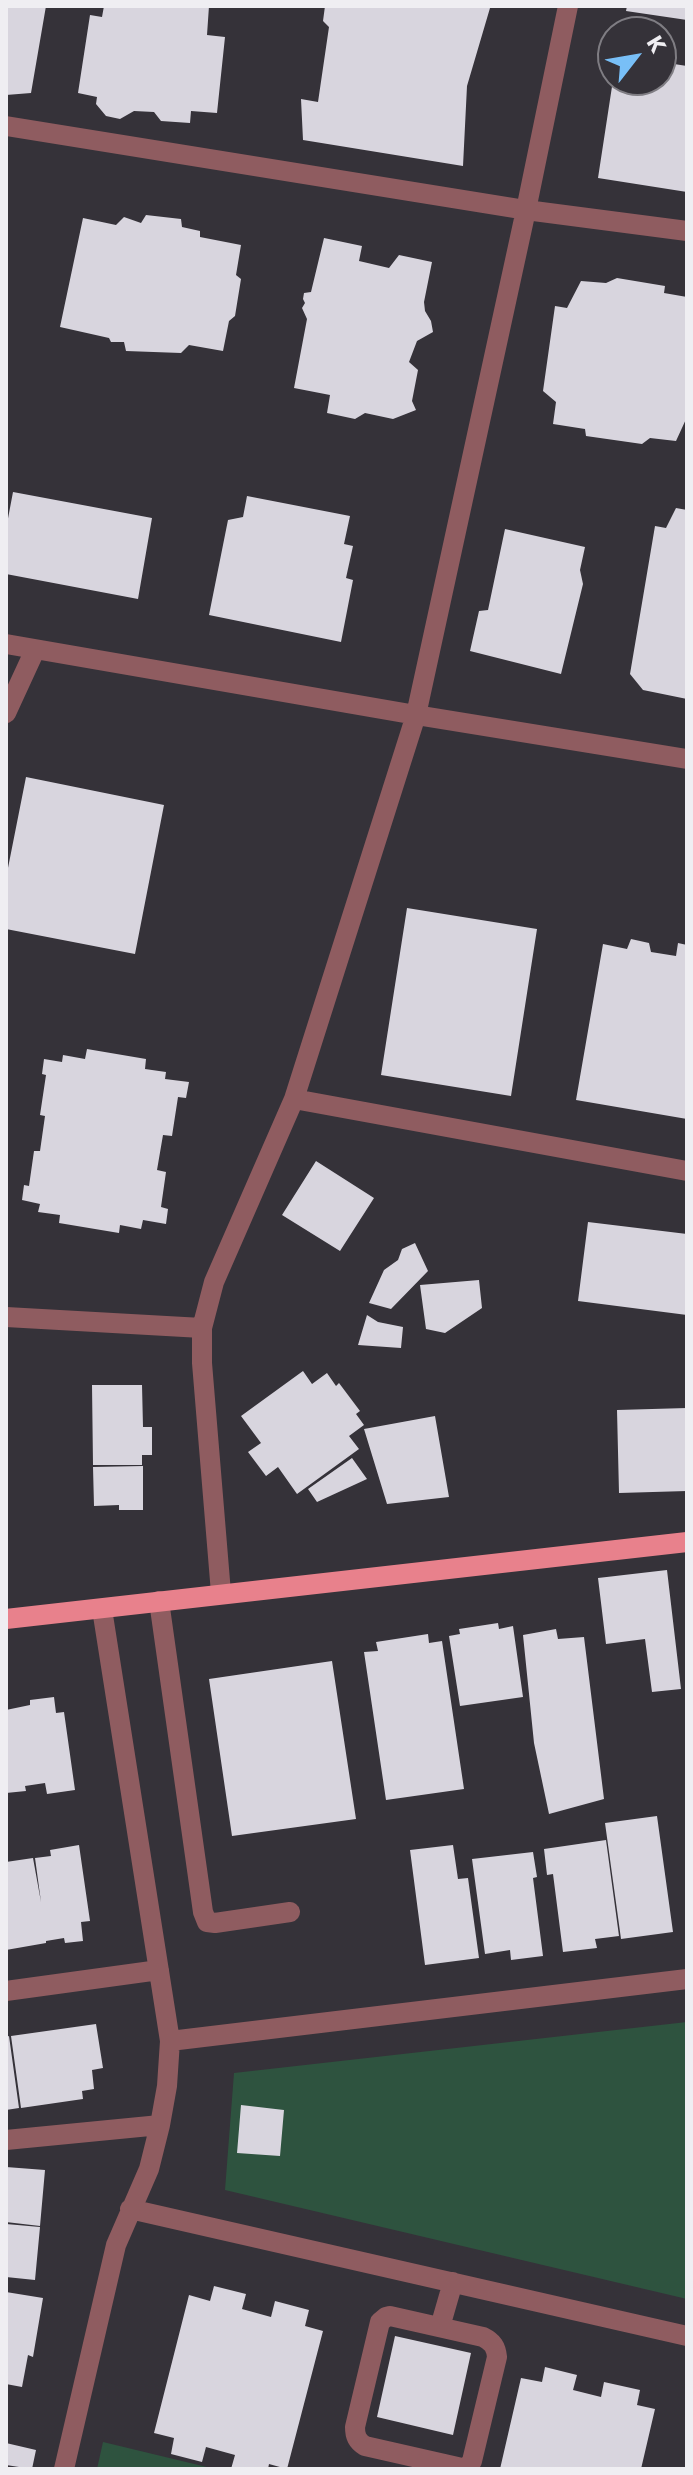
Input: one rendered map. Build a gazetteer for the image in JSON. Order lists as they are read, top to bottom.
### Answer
{
  "north": "top right"
}
